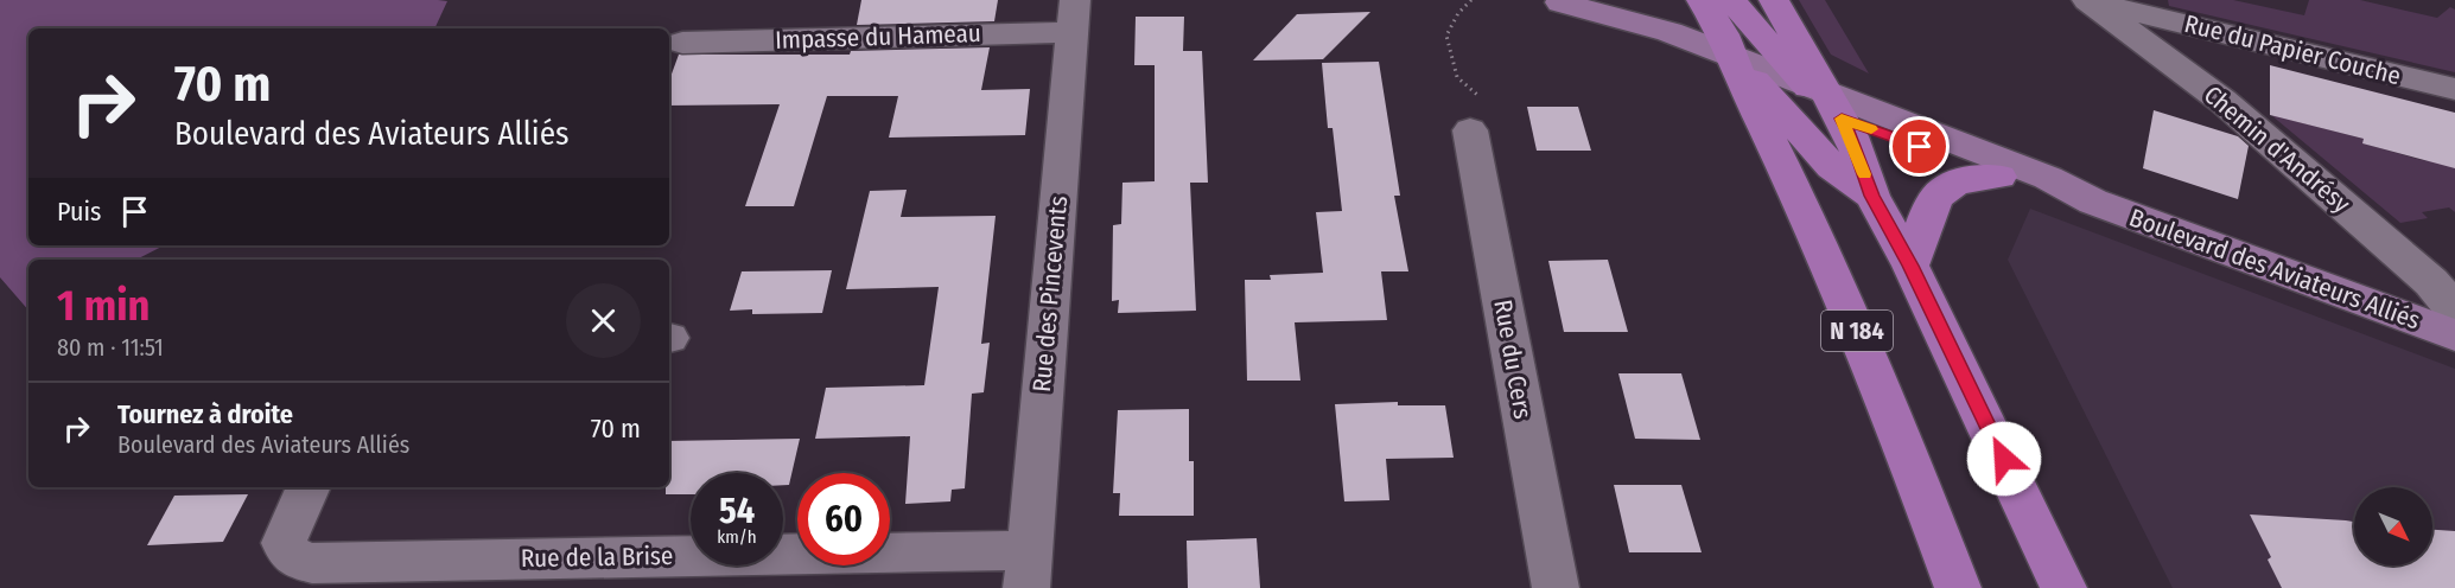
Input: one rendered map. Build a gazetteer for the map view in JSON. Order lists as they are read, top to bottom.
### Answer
{
  "streets": {
    "main road": ["Boulevard des Aviateurs Alliés", "N 184"],
    "street": [
      "Impasse du Hameau",
      "Rue du Papier Couche",
      "Chemin d'Andrésy",
      "Rue des Pincevents",
      "Rue du Cers",
      "Rue de la Brise"
    ]
  },
  "crossings": [
    ["Impasse du Hameau", "Rue des Pincevents"],
    ["Rue du Papier Couche", "Chemin d'Andrésy"],
    ["Boulevard des Aviateurs Alliés", "N 184"],
    ["Rue des Pincevents", "Rue de la Brise"]
  ],
  "north": "bottom right",
  "page": {
    "turn": ["70 m", "Boulevard des Aviateurs Alliés"],
    "then": "Puis",
    "heading": ["1 min", "80 m · 11:51"],
    "list": [
      {
        "name": "Tournez à droite",
        "note": "Boulevard des Aviateurs Alliés",
        "value": "70 m"
      }
    ],
    "speed": "54 km/h",
    "limit": "60"
  }
}
